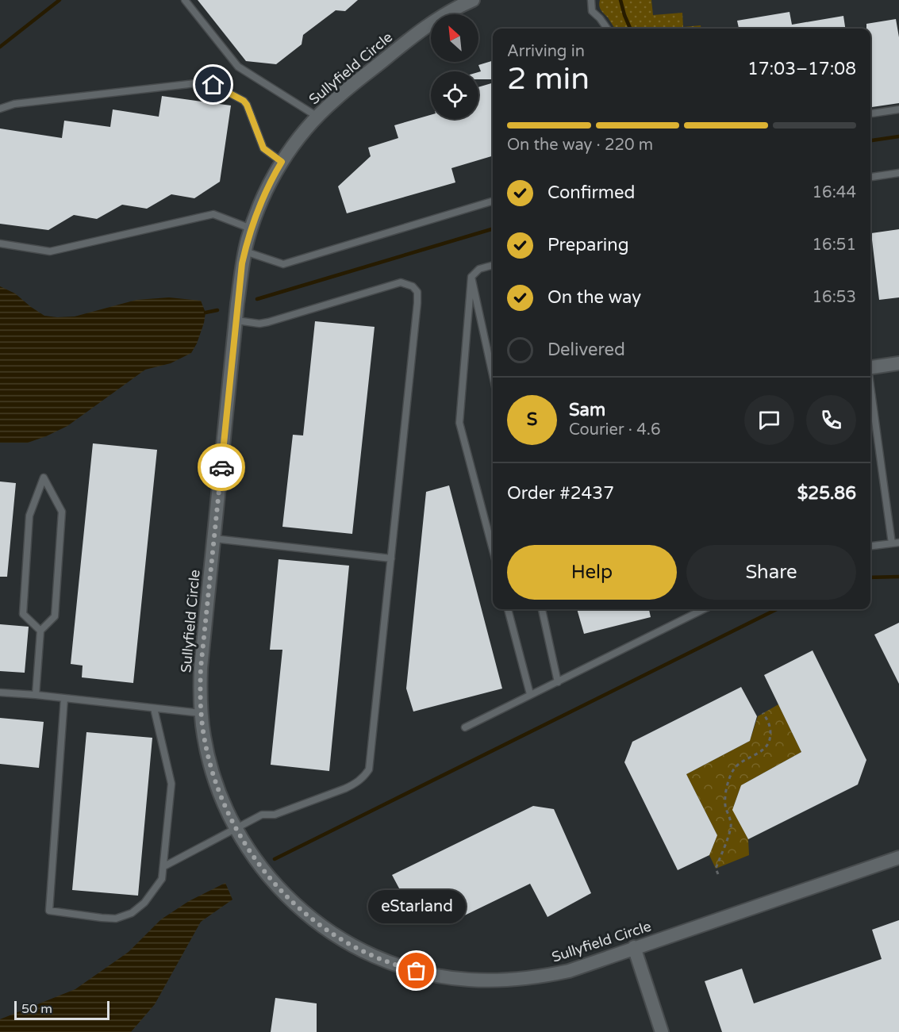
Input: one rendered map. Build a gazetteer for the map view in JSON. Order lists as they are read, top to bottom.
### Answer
{
  "streets": {
    "street": ["Sullyfield Circle"]
  },
  "places": ["eStarland"],
  "scale_bar": "50 m",
  "north": "top left",
  "page": {
    "heading": ["2 min", "Arriving in", "17:03–17:08"],
    "panel": [
      "Sam",
      "Courier · 4.6",
      "Order #2437",
      "$25.86"
    ],
    "bar": "On the way · 220 m",
    "list": [
      ["Confirmed", "16:44"],
      ["Preparing", "16:51"],
      ["On the way", "16:53"],
      "Delivered"
    ],
    "round": "S",
    "buttons": ["Help", "Share"],
    "bubble": "eStarland",
    "scale": "50 m"
  }
}
